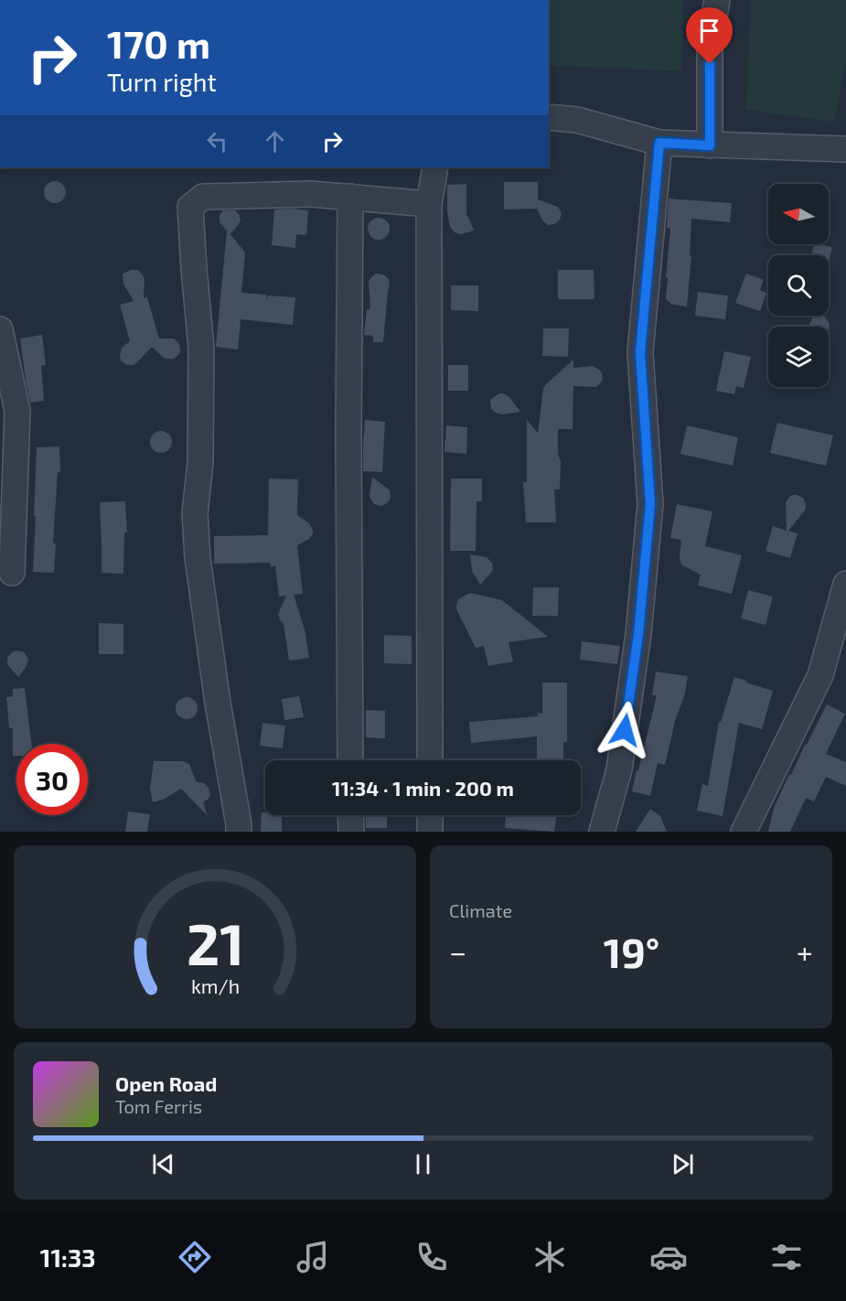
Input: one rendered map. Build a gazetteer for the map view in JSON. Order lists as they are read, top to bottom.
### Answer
{
  "north": "left",
  "page": {
    "turn": ["170 m", "Turn right"],
    "limit": "30",
    "trip": "11:34 · 1 min · 200 m",
    "tile": "Climate",
    "heat": ["−", "19°", "+"],
    "song": ["Open Road", "Tom Ferris"],
    "tabs": "11:33",
    "gauge": ["21", "km/h"]
  }
}
